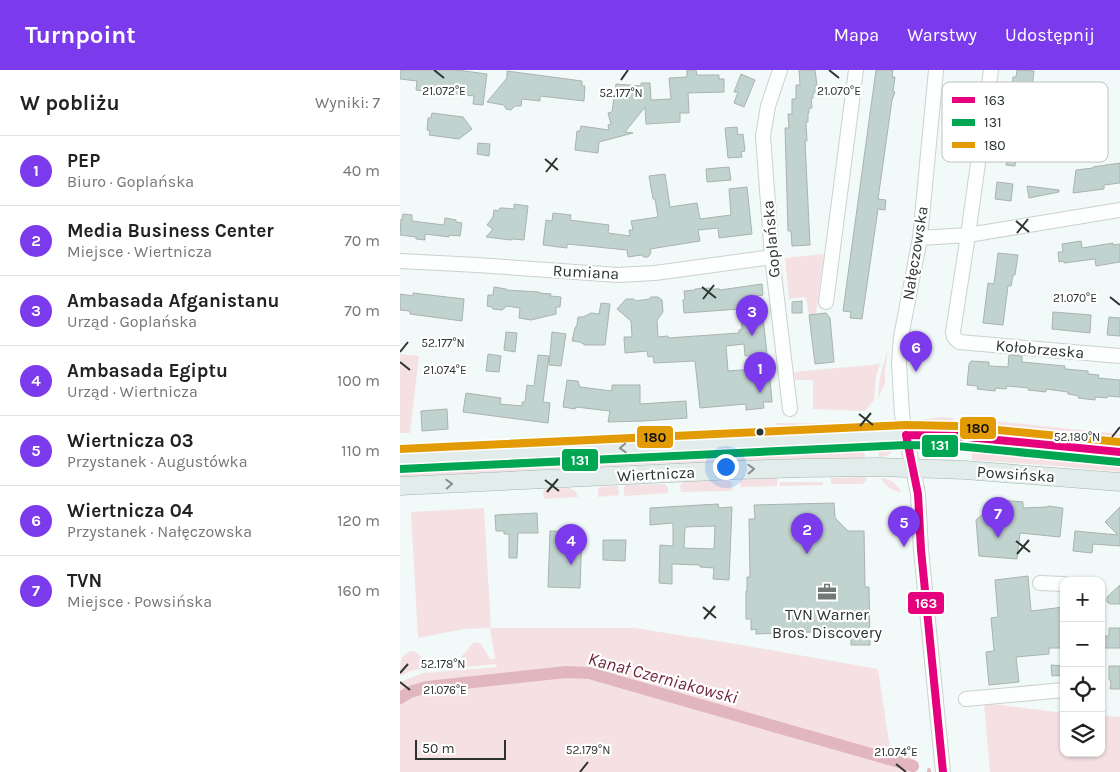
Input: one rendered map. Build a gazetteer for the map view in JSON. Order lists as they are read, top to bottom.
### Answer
{
  "streets": {
    "main road": ["Wiertnicza", "Powsińska"],
    "street": [
      "Goplańska",
      "Nałęczowska",
      "Rumiana",
      "Kołobrzeska"
    ]
  },
  "crossings": [
    ["Goplańska", "Rumiana"],
    ["Nałęczowska", "Wiertnicza"],
    ["Nałęczowska", "Powsińska"],
    ["Wiertnicza", "Powsińska"]
  ],
  "water": ["Kanał Czerniakowski"],
  "places": {
    "office": ["TVN Warner Bros. Discovery"]
  },
  "lines": ["transit line 180", "transit line 163", "transit line 131"],
  "legend": ["163", "131", "180"],
  "scale_bar": "50 m",
  "page": {
    "header": "Turnpoint",
    "nav": ["Mapa", "Warstwy", "Udostępnij"],
    "heading": ["W pobliżu", "Wyniki: 7"],
    "list": [
      {
        "mark": "1",
        "name": "PEP",
        "note": "Biuro · Goplańska",
        "value": "40 m"
      },
      {
        "mark": "2",
        "name": "Media Business Center",
        "note": "Miejsce · Wiertnicza",
        "value": "70 m"
      },
      {
        "mark": "3",
        "name": "Ambasada Afganistanu",
        "note": "Urząd · Goplańska",
        "value": "70 m"
      },
      {
        "mark": "4",
        "name": "Ambasada Egiptu",
        "note": "Urząd · Wiertnicza",
        "value": "100 m"
      },
      {
        "mark": "5",
        "name": "Wiertnicza 03",
        "note": "Przystanek · Augustówka",
        "value": "110 m"
      },
      {
        "mark": "6",
        "name": "Wiertnicza 04",
        "note": "Przystanek · Nałęczowska",
        "value": "120 m"
      },
      {
        "mark": "7",
        "name": "TVN",
        "note": "Miejsce · Powsińska",
        "value": "160 m"
      }
    ],
    "pins": [
      "3",
      "6",
      "1",
      "7",
      "5",
      "2",
      "4"
    ],
    "map_buttons": ["+", "−"],
    "scale": "50 m"
  },
  "coordinates": [
    "21.072°E",
    "21.070°E",
    "52.177°N",
    "21.074°E",
    "52.180°N",
    "52.178°N",
    "21.076°E",
    "52.179°N"
  ]
}
